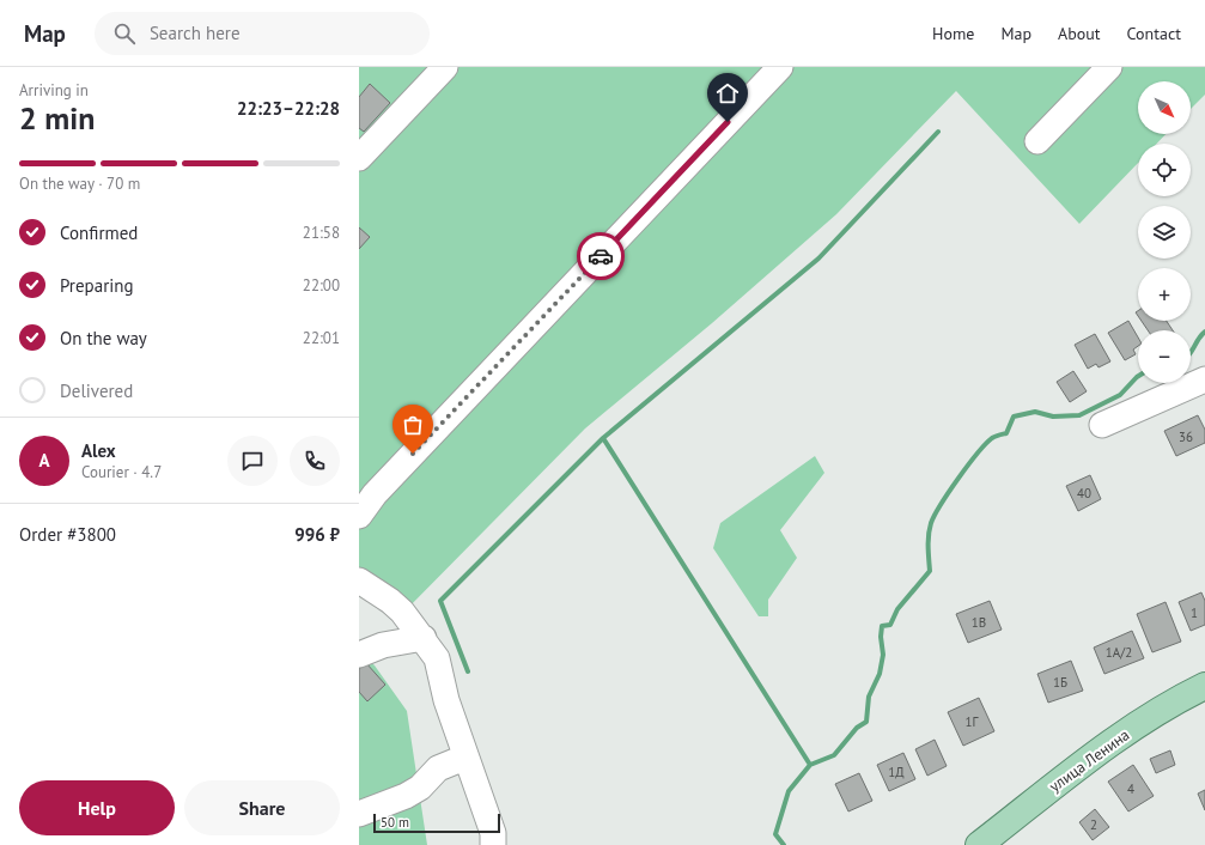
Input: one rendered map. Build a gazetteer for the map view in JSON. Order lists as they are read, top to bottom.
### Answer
{
  "streets": {
    "main road": ["улица Ленина"]
  },
  "house_numbers": [
    "36",
    "40",
    "1",
    "1В",
    "1А/2",
    "1Б",
    "1Г",
    "1Д",
    "4",
    "2"
  ],
  "scale_bar": "50 m",
  "north": "bottom right",
  "page": {
    "header": "Map",
    "search": "Search here",
    "nav": [
      "Home",
      "Map",
      "About",
      "Contact"
    ],
    "heading": ["2 min", "Arriving in", "22:23–22:28"],
    "panel": [
      "Alex",
      "Courier · 4.7",
      "Order #3800",
      "996 ₽"
    ],
    "map_buttons": ["+", "−"],
    "bar": "On the way · 70 m",
    "list": [
      ["Confirmed", "21:58"],
      ["Preparing", "22:00"],
      ["On the way", "22:01"],
      "Delivered"
    ],
    "round": "A",
    "buttons": ["Help", "Share"],
    "scale": "50 m"
  }
}
